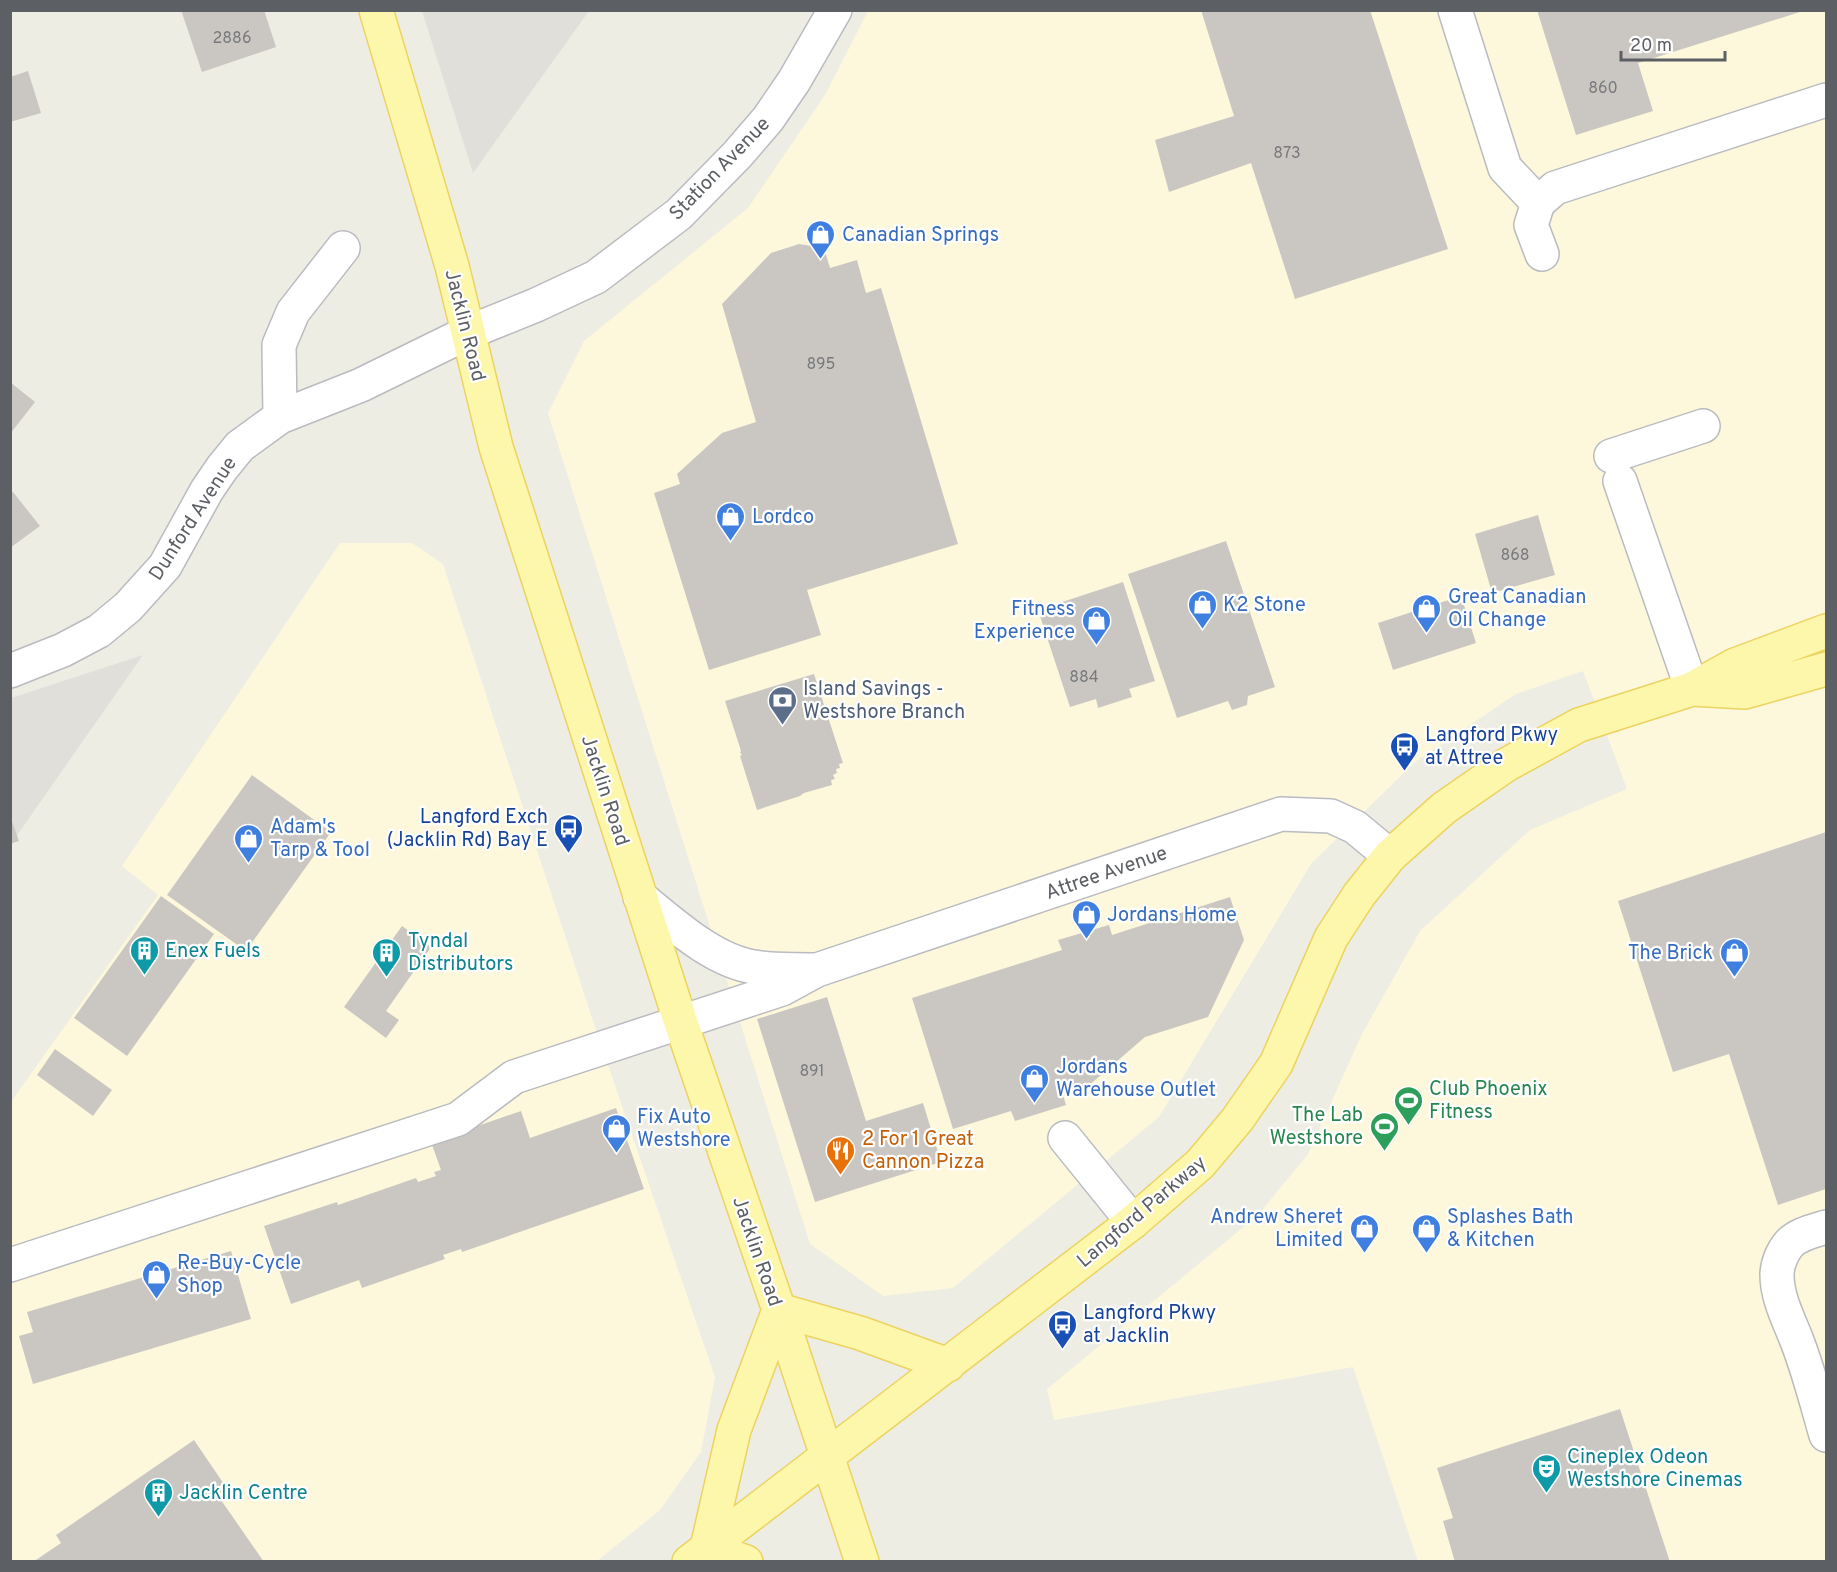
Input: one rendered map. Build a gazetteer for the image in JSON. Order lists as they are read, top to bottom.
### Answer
{
  "streets": {
    "main road": ["Jacklin Road", "Langford Parkway"],
    "street": ["Station Avenue", "Dunford Avenue", "Attree Avenue"]
  },
  "crossings": [
    ["Station Avenue", "Jacklin Road"],
    ["Station Avenue", "Dunford Avenue"],
    ["Jacklin Road", "Dunford Avenue"],
    ["Jacklin Road", "Attree Avenue"],
    ["Jacklin Road", "Langford Parkway"],
    ["Attree Avenue", "Langford Parkway"]
  ],
  "places": {
    "shop": [
      "Canadian Springs",
      "Lordco",
      "K2 Stone",
      "Great Canadian Oil Change",
      "Fitness Experience",
      "Adam's Tarp & Tool",
      "Jordans Home",
      "The Brick",
      "Jordans Warehouse Outlet",
      "Fix Auto Westshore",
      "Andrew Sheret Limited",
      "Splashes Bath & Kitchen",
      "Re-Buy-Cycle Shop"
    ],
    "bank": ["Island Savings - Westshore Branch"],
    "bus stop": ["Langford Pkwy at Attree", "Langford Exch (Jacklin Rd) Bay E", "Langford Pkwy at Jacklin"],
    "building": ["Enex Fuels", "Tyndal Distributors", "Jacklin Centre"],
    "sports": ["Club Phoenix Fitness", "The Lab Westshore"],
    "restaurant": ["2 For 1 Great Cannon Pizza"],
    "theatre": ["Cineplex Odeon Westshore Cinemas"]
  },
  "house_numbers": [
    "2886",
    "860",
    "873",
    "895",
    "868",
    "884",
    "891"
  ],
  "scale_bar": "20 m"
}
